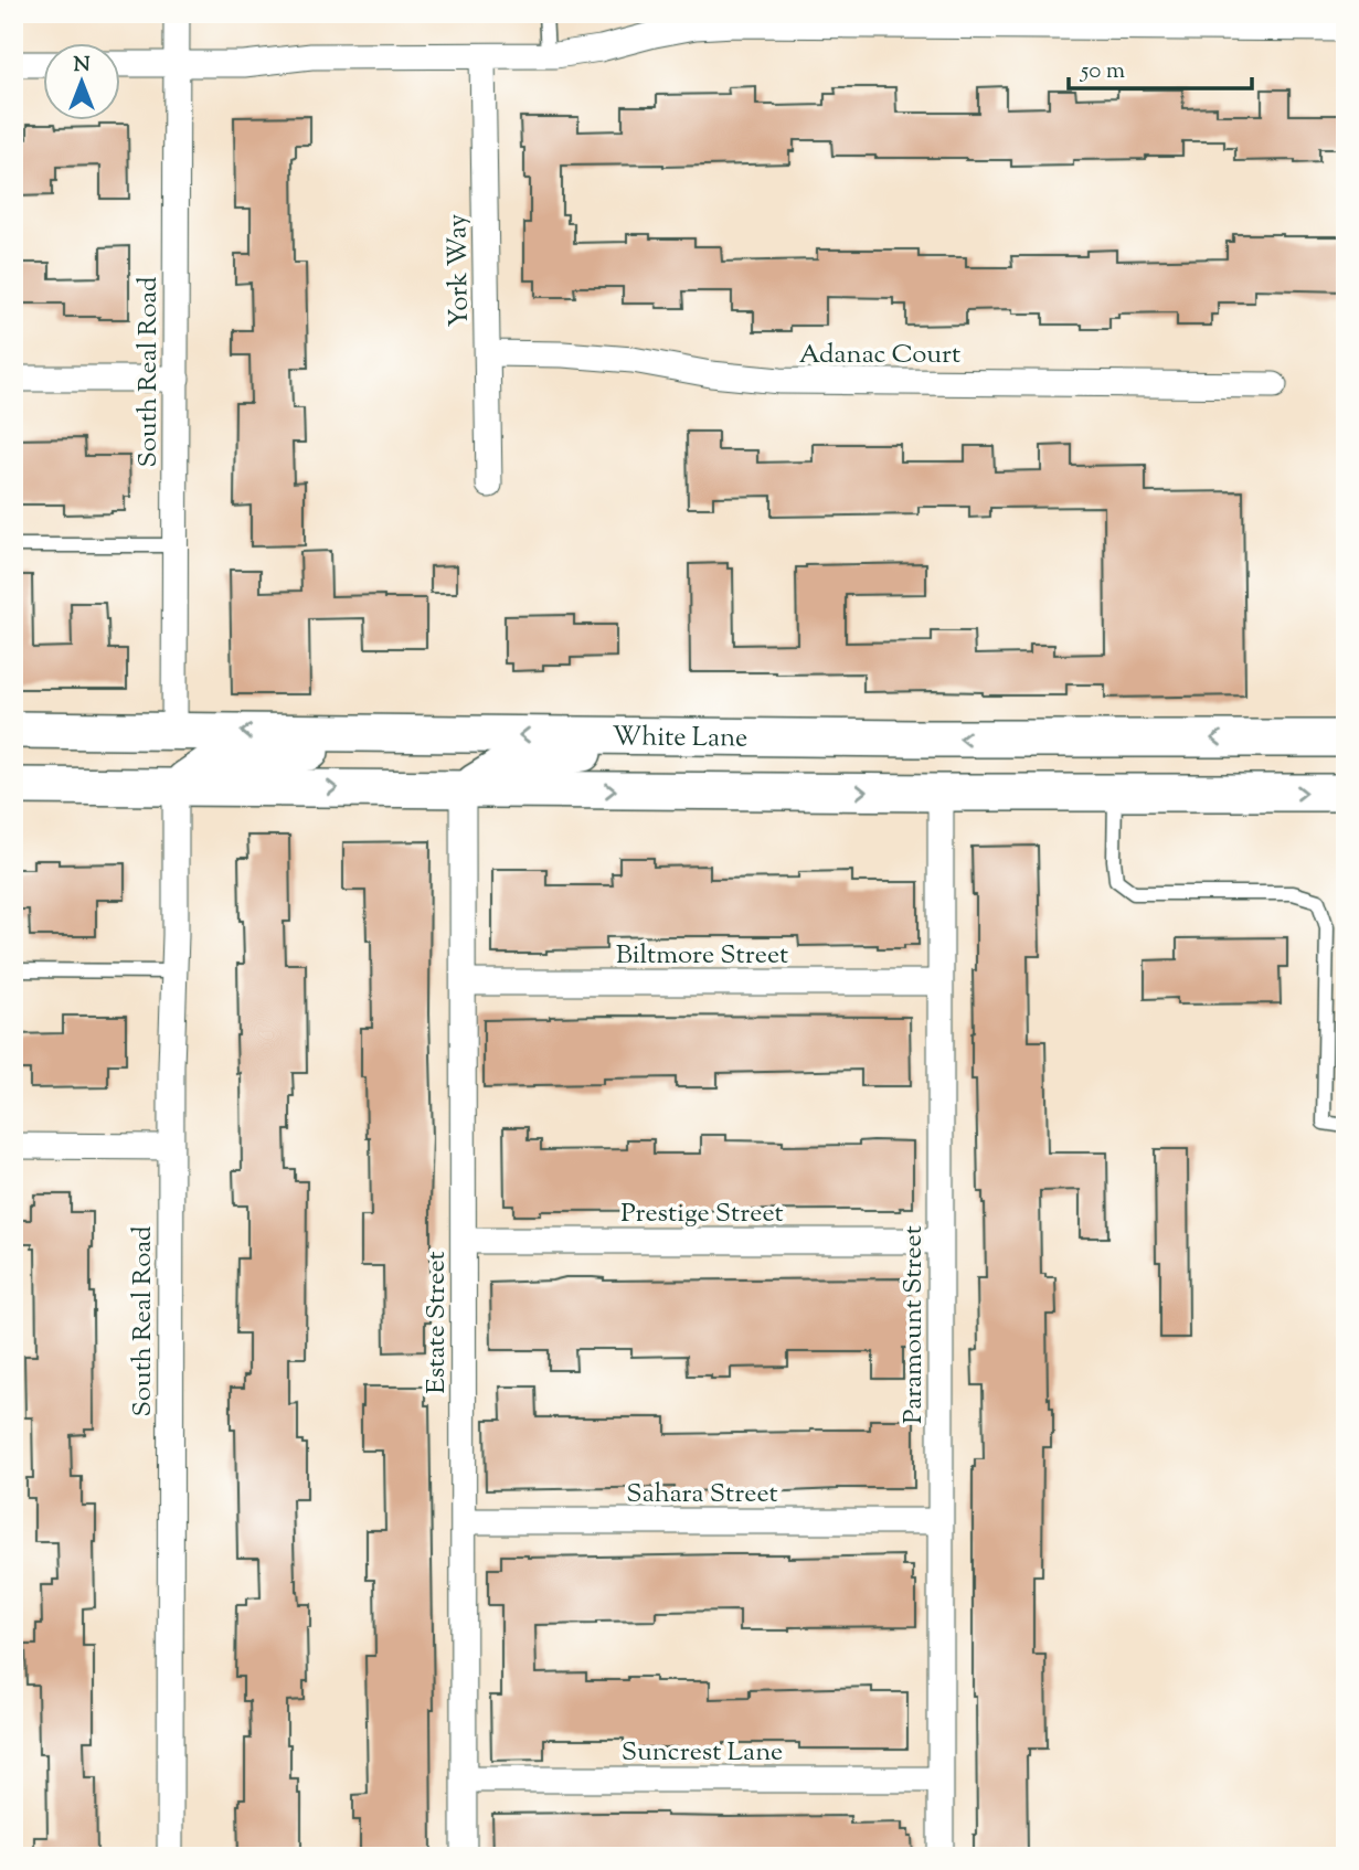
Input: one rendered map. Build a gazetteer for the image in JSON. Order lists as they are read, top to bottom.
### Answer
{
  "streets": {
    "main road": ["White Lane"],
    "street": [
      "York Way",
      "Adanac Court",
      "South Real Road",
      "Biltmore Street",
      "Prestige Street",
      "Estate Street",
      "Paramount Street",
      "Sahara Street",
      "Suncrest Lane"
    ]
  },
  "crossings": [
    ["York Way", "Adanac Court"],
    ["South Real Road", "White Lane"],
    ["White Lane", "Estate Street"],
    ["White Lane", "Paramount Street"],
    ["Biltmore Street", "Estate Street"],
    ["Biltmore Street", "Paramount Street"],
    ["Prestige Street", "Estate Street"],
    ["Prestige Street", "Paramount Street"],
    ["Estate Street", "Sahara Street"],
    ["Estate Street", "Suncrest Lane"],
    ["Paramount Street", "Sahara Street"],
    ["Paramount Street", "Suncrest Lane"]
  ],
  "scale_bar": "50 m",
  "north": "top"
}
